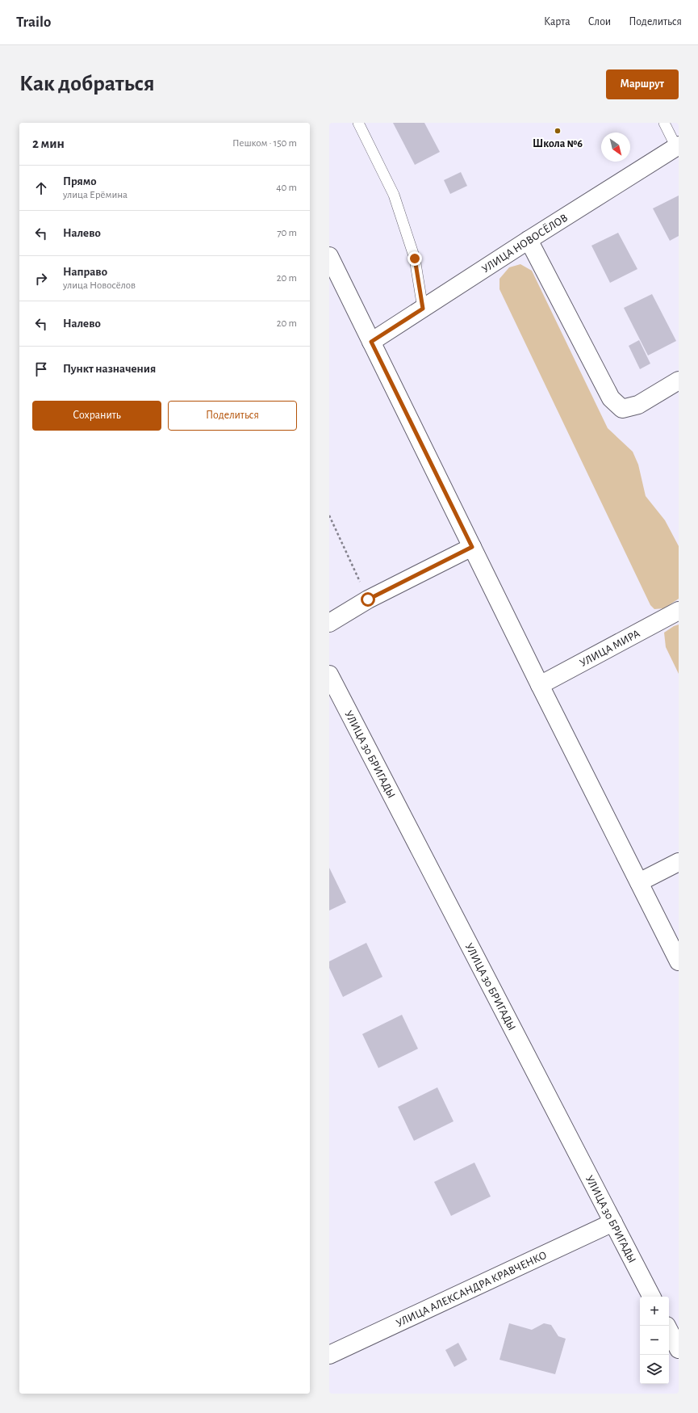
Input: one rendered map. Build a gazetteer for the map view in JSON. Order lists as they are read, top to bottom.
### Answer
{
  "streets": {
    "street": [
      "УЛИЦА НОВОСЁЛОВ",
      "УЛИЦА МИРА",
      "УЛИЦА 30 БРИГАДЫ",
      "УЛИЦА АЛЕКСАНДРА КРАВЧЕНКО"
    ]
  },
  "crossings": [
    ["УЛИЦА 30 БРИГАДЫ", "УЛИЦА АЛЕКСАНДРА КРАВЧЕНКО"]
  ],
  "places": ["Школа №6"],
  "north": "bottom right",
  "page": {
    "header": "Trailo",
    "nav": ["Карта", "Слои", "Поделиться"],
    "buttons": [
      "Маршрут",
      ["Сохранить", "Поделиться"]
    ],
    "title": "Как добраться",
    "heading": ["2 мин", "Пешком · 150 m"],
    "list": [
      ["Прямо", "улица Ерёмина", "40 m"],
      ["Налево", "70 m"],
      ["Направо", "улица Новосёлов", "20 m"],
      ["Налево", "20 m"],
      "Пункт назначения"
    ],
    "map_buttons": ["+", "−"]
  }
}
